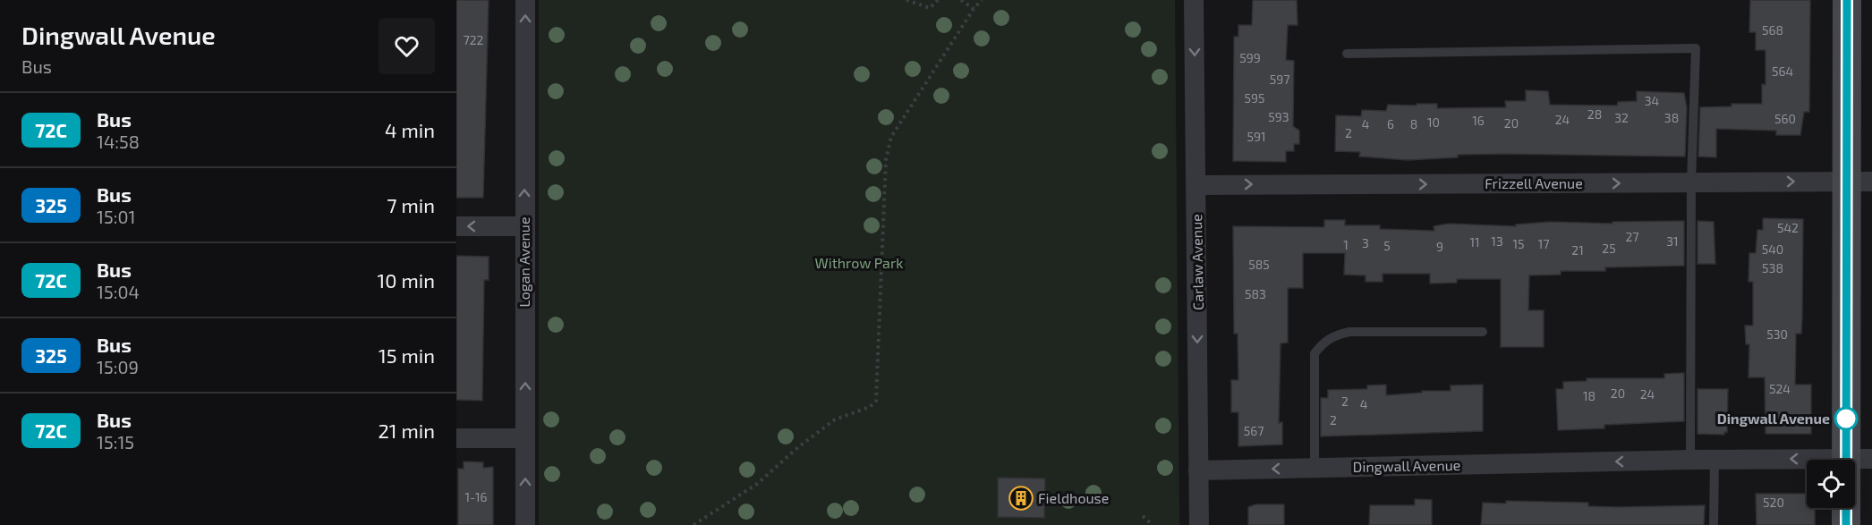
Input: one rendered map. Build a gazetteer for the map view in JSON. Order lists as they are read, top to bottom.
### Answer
{
  "streets": {
    "street": [
      "Frizzell Avenue",
      "Logan Avenue",
      "Carlaw Avenue",
      "Dingwall Avenue"
    ]
  },
  "crossings": [
    ["Frizzell Avenue", "Carlaw Avenue"],
    ["Carlaw Avenue", "Dingwall Avenue"]
  ],
  "one_way": [
    "Frizzell Avenue",
    "Logan Avenue",
    "Carlaw Avenue",
    "Dingwall Avenue"
  ],
  "parks": ["Withrow Park"],
  "places": {
    "other": ["Dingwall Avenue"],
    "building": ["Fieldhouse"]
  },
  "lines": ["bus line 72C"],
  "house_numbers": [
    "568",
    "722",
    "599",
    "564",
    "597",
    "595",
    "34",
    "28",
    "593",
    "32",
    "38",
    "560",
    "24",
    "16",
    "10",
    "20",
    "4",
    "6",
    "8",
    "2",
    "591",
    "542",
    "27",
    "13",
    "31",
    "11",
    "3",
    "15",
    "17",
    "1",
    "5",
    "9",
    "25",
    "540",
    "21",
    "585",
    "538",
    "583",
    "530",
    "524",
    "20",
    "24",
    "18",
    "2",
    "4",
    "2",
    "567",
    "1-16",
    "520"
  ],
  "page": {
    "heading": ["Dingwall Avenue", "Bus"],
    "list": [
      {
        "mark": "72C",
        "name": "Bus",
        "note": "14:58",
        "value": "4 min"
      },
      {
        "mark": "325",
        "name": "Bus",
        "note": "15:01",
        "value": "7 min"
      },
      {
        "mark": "72C",
        "name": "Bus",
        "note": "15:04",
        "value": "10 min"
      },
      {
        "mark": "325",
        "name": "Bus",
        "note": "15:09",
        "value": "15 min"
      },
      {
        "mark": "72C",
        "name": "Bus",
        "note": "15:15",
        "value": "21 min"
      }
    ]
  }
}
